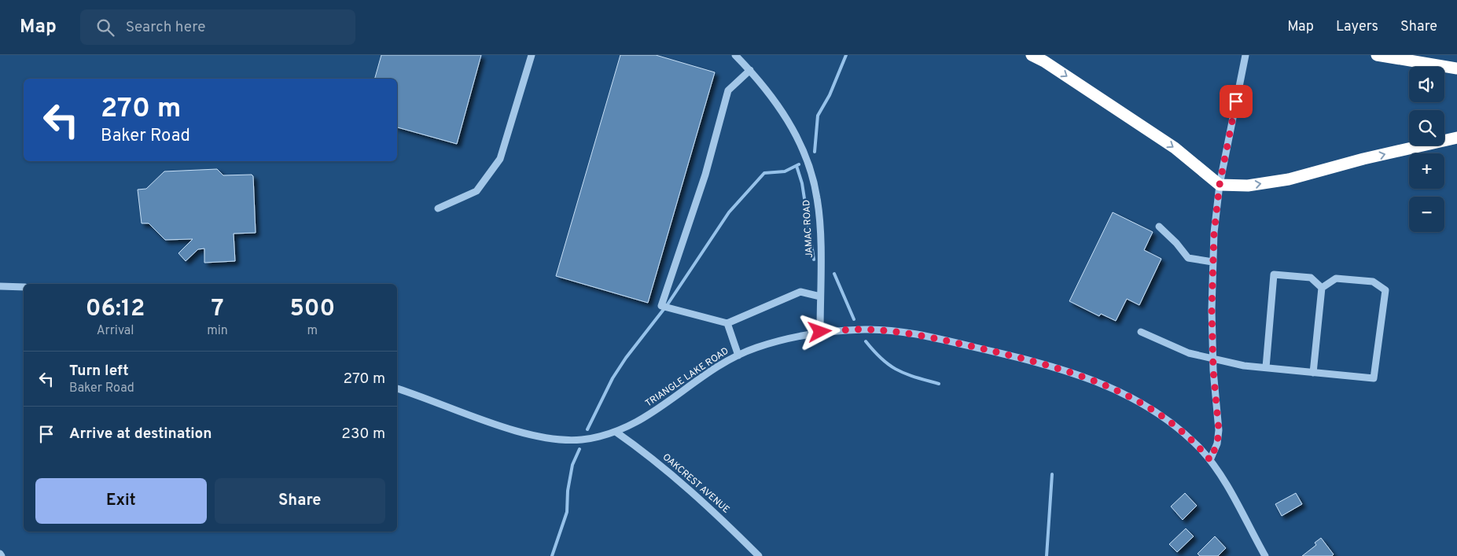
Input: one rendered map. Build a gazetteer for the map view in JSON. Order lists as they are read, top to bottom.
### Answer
{
  "streets": {
    "street": ["JAMAC ROAD", "TRIANGLE LAKE ROAD", "OAKCREST AVENUE"]
  },
  "crossings": [
    ["JAMAC ROAD", "TRIANGLE LAKE ROAD"],
    ["TRIANGLE LAKE ROAD", "OAKCREST AVENUE"]
  ],
  "page": {
    "header": "Map",
    "search": "Search here",
    "nav": ["Map", "Layers", "Share"],
    "map_buttons": ["+", "−"],
    "turn": ["270 m", "Baker Road"],
    "eta": [
      "06:12",
      "Arrival",
      "7",
      "min",
      "500",
      "m"
    ],
    "list": [
      {
        "name": "Turn left",
        "note": "Baker Road",
        "value": "270 m"
      },
      {
        "name": "Arrive at destination",
        "value": "230 m"
      }
    ],
    "buttons": ["Exit", "Share"]
  }
}
